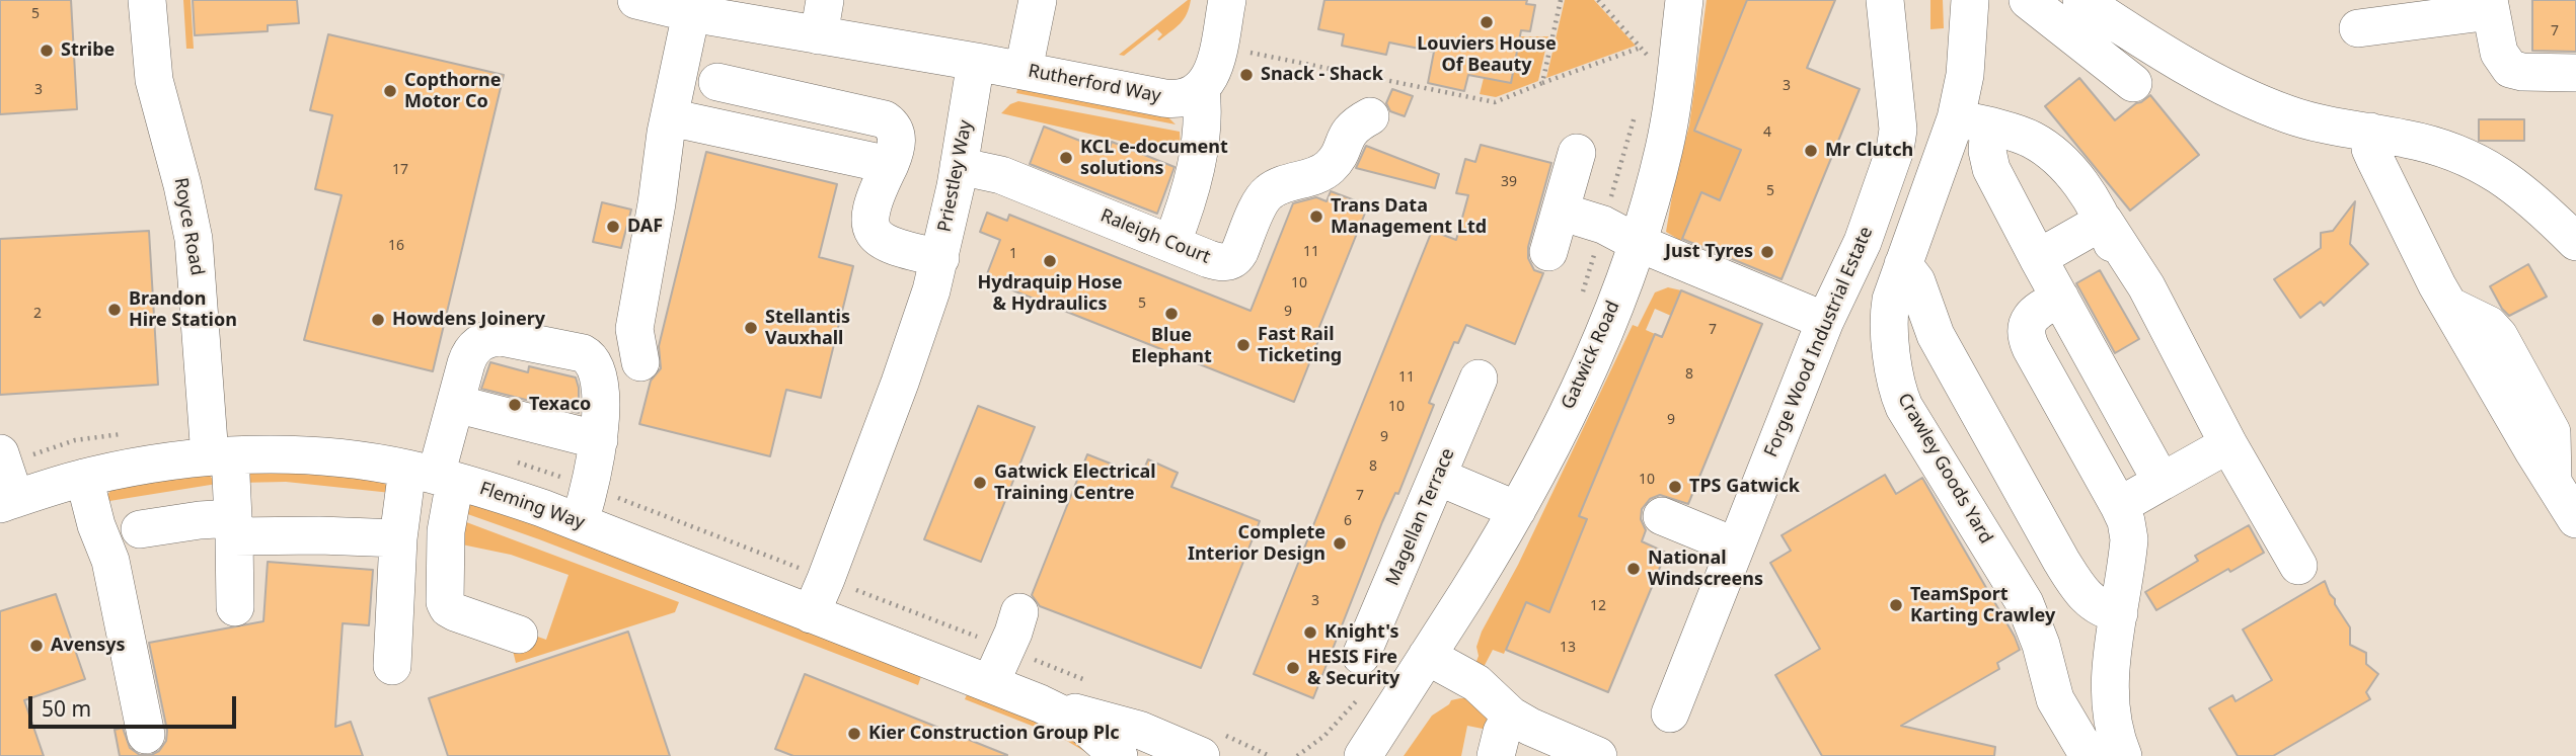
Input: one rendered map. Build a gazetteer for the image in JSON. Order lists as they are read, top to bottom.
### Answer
{
  "streets": {
    "street": [
      "Rutherford Way",
      "Priestley Way",
      "Royce Road",
      "Raleigh Court",
      "Forge Wood Industrial Estate",
      "Gatwick Road",
      "Crawley Goods Yard",
      "Fleming Way",
      "Magellan Terrace"
    ]
  },
  "crossings": [
    ["Rutherford Way", "Priestley Way"],
    ["Priestley Way", "Raleigh Court"],
    ["Priestley Way", "Fleming Way"],
    ["Royce Road", "Fleming Way"]
  ],
  "places": [
    "Louviers House Of Beauty",
    "Stribe",
    "Snack - Shack",
    "Copthorne Motor Co",
    "Mr Clutch",
    "KCL e-document solutions",
    "Trans Data Management Ltd",
    "DAF",
    "Just Tyres",
    "Hydraquip Hose & Hydraulics",
    "Brandon Hire Station",
    "Blue Elephant",
    "Howdens Joinery",
    "Stellantis Vauxhall",
    "Fast Rail Ticketing",
    "Texaco",
    "Gatwick Electrical Training Centre",
    "TPS Gatwick",
    "Complete Interior Design",
    "National Windscreens",
    "TeamSport Karting Crawley",
    "Knight's",
    "Avensys",
    "HESIS Fire & Security",
    "Kier Construction Group Plc"
  ],
  "house_numbers": [
    "5",
    "7",
    "3",
    "3",
    "4",
    "17",
    "39",
    "5",
    "16",
    "11",
    "1",
    "10",
    "5",
    "9",
    "2",
    "7",
    "8",
    "11",
    "10",
    "9",
    "9",
    "8",
    "10",
    "7",
    "6",
    "3",
    "12",
    "13"
  ],
  "scale_bar": "50 m"
}
